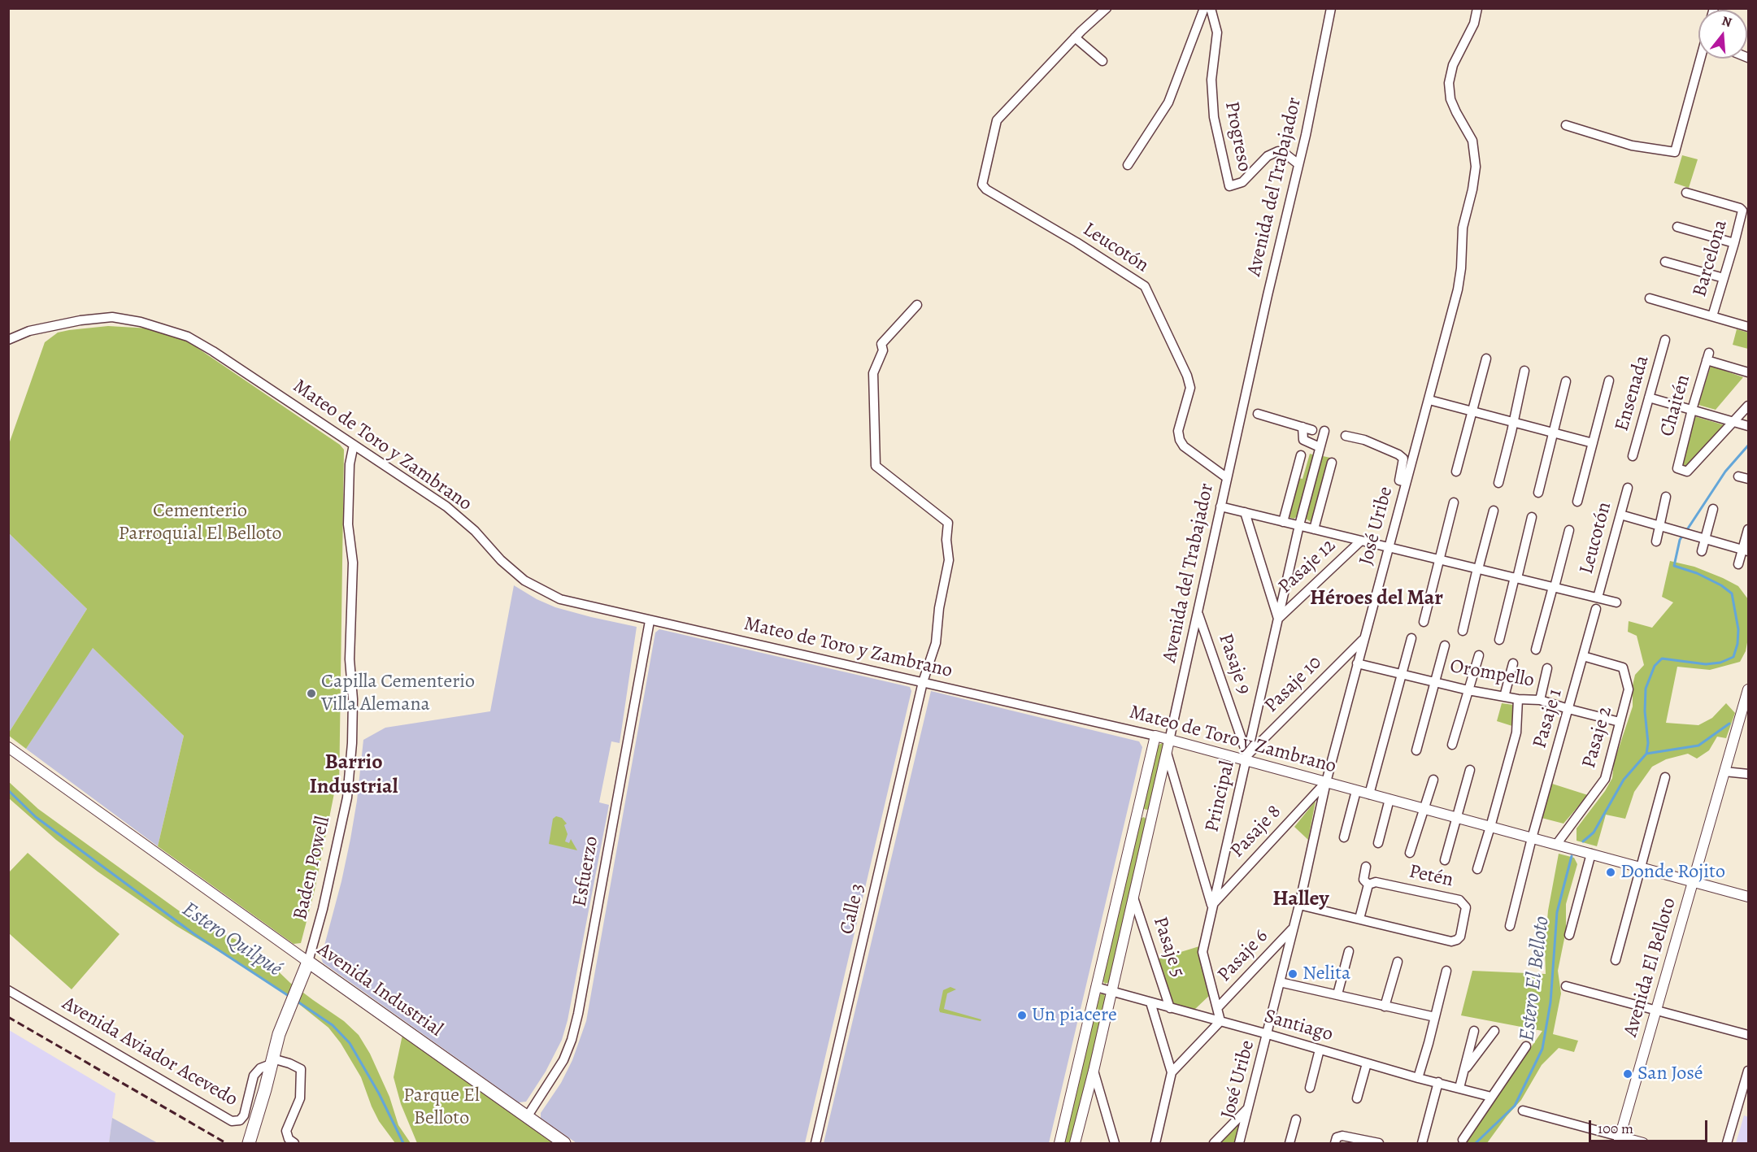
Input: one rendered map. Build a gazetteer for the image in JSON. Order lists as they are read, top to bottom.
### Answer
{
  "streets": {
    "main road": ["Baden Powell", "Avenida Industrial"],
    "street": [
      "Progreso",
      "Avenida del Trabajador",
      "Leucotón",
      "Barcelona",
      "Ensenada",
      "Chaitén",
      "Mateo de Toro y Zambrano",
      "José Uribe",
      "Pasaje 12",
      "Pasaje 9",
      "Orompello",
      "Pasaje 10",
      "Pasaje 1",
      "Pasaje 2",
      "Principal",
      "Pasaje 8",
      "Esfuerzo",
      "Petén",
      "Calle 3",
      "Pasaje 5",
      "Pasaje 6",
      "Avenida El Belloto",
      "Santiago",
      "Avenida Aviador Acevedo"
    ]
  },
  "crossings": [
    ["Progreso", "Avenida del Trabajador"],
    ["Avenida del Trabajador", "Leucotón"],
    ["Avenida del Trabajador", "Mateo de Toro y Zambrano"],
    ["Avenida del Trabajador", "Pasaje 9"],
    ["Avenida del Trabajador", "Pasaje 5"],
    ["Avenida del Trabajador", "Santiago"],
    ["Leucotón", "José Uribe"],
    ["Leucotón", "Pasaje 12"],
    ["Leucotón", "Principal"],
    ["Mateo de Toro y Zambrano", "José Uribe"],
    ["Mateo de Toro y Zambrano", "Pasaje 9"],
    ["Mateo de Toro y Zambrano", "Pasaje 10"],
    ["Mateo de Toro y Zambrano", "Pasaje 1"],
    ["Mateo de Toro y Zambrano", "Pasaje 2"],
    ["Mateo de Toro y Zambrano", "Principal"],
    ["Mateo de Toro y Zambrano", "Pasaje 8"],
    ["Mateo de Toro y Zambrano", "Baden Powell"],
    ["Mateo de Toro y Zambrano", "Esfuerzo"],
    ["Mateo de Toro y Zambrano", "Calle 3"],
    ["Mateo de Toro y Zambrano", "Avenida El Belloto"],
    ["José Uribe", "Orompello"],
    ["José Uribe", "Pasaje 10"],
    ["José Uribe", "Pasaje 8"],
    ["José Uribe", "Petén"],
    ["José Uribe", "Pasaje 6"],
    ["José Uribe", "Santiago"],
    ["Pasaje 12", "Principal"],
    ["Pasaje 9", "Pasaje 10"],
    ["Pasaje 9", "Principal"],
    ["Orompello", "Pasaje 1"],
    ["Orompello", "Pasaje 2"],
    ["Pasaje 10", "Principal"],
    ["Pasaje 1", "Pasaje 2"],
    ["Principal", "Pasaje 8"],
    ["Principal", "Pasaje 6"],
    ["Principal", "Santiago"],
    ["Baden Powell", "Avenida Industrial"],
    ["Baden Powell", "Avenida Aviador Acevedo"],
    ["Esfuerzo", "Avenida Industrial"],
    ["Pasaje 5", "Santiago"]
  ],
  "districts": ["Héroes del Mar", "Barrio Industrial", "Halley"],
  "water": ["Estero Quilpué", "Estero El Belloto"],
  "parks": ["Cementerio Parroquial El Belloto", "Parque El Belloto"],
  "places": [
    "Capilla Cementerio Villa Alemana",
    "Donde Rojito",
    "Nelita",
    "Un piacere",
    "San José"
  ],
  "scale_bar": "100 m",
  "north": "top"
}
